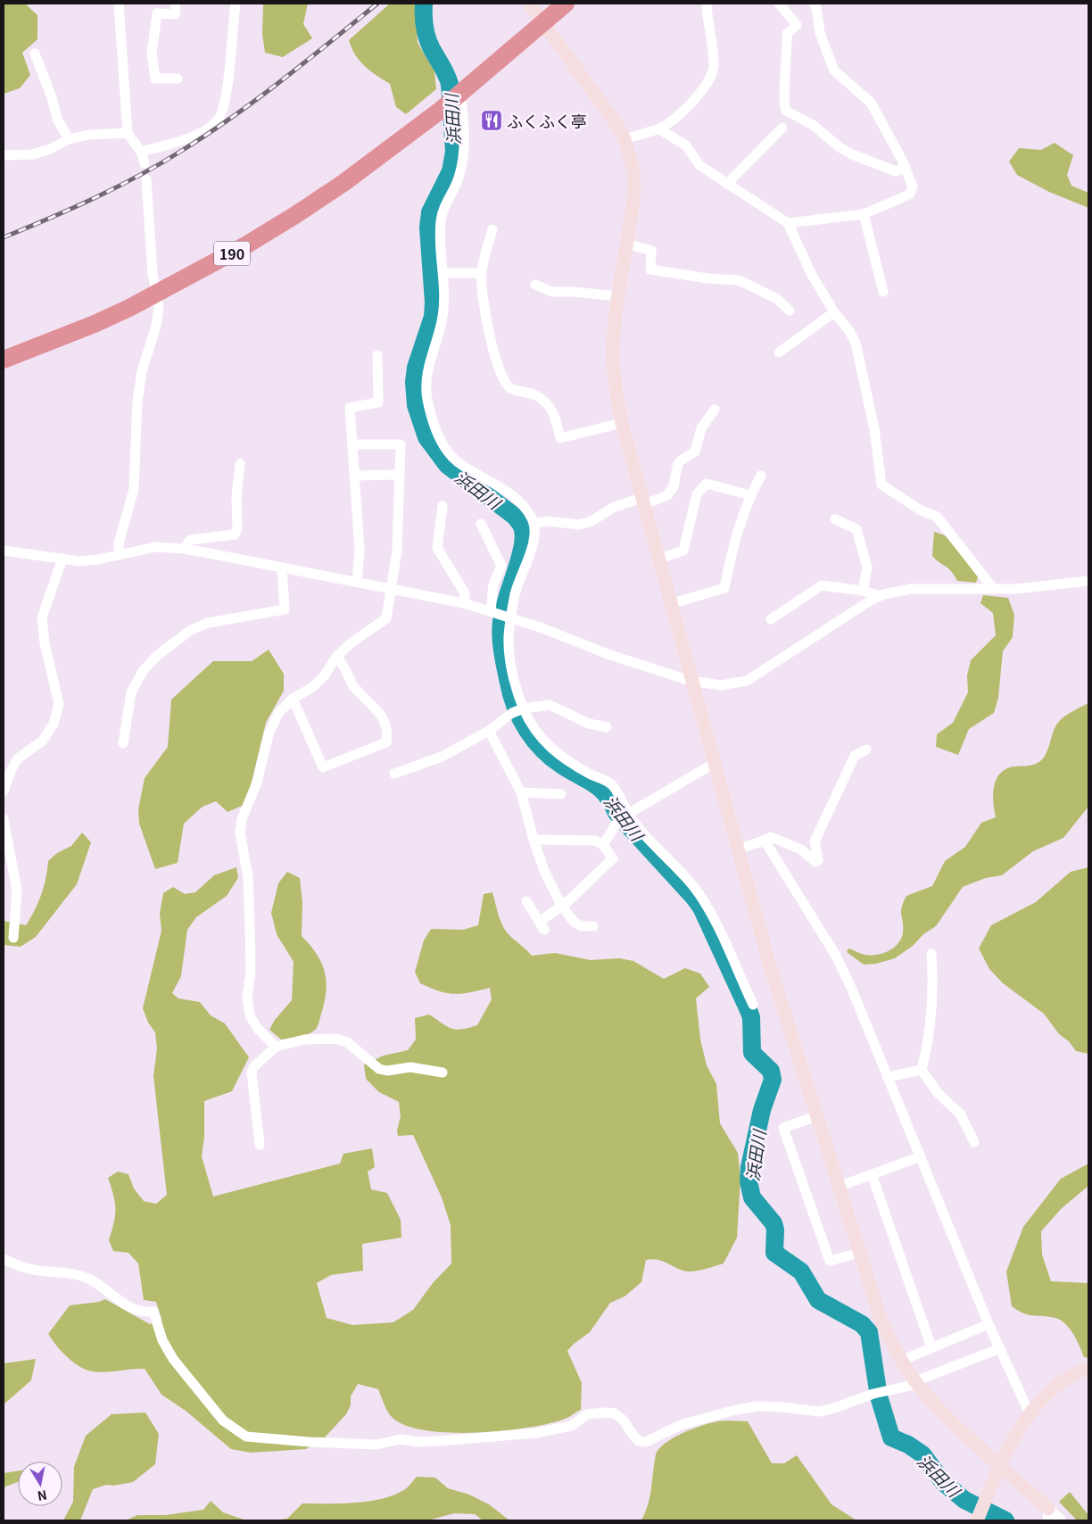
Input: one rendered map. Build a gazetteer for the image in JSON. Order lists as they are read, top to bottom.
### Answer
{
  "streets": {
    "highway": ["190"]
  },
  "water": ["浜田川"],
  "places": {
    "restaurant": ["ふくふく亭"]
  },
  "north": "bottom"
}
